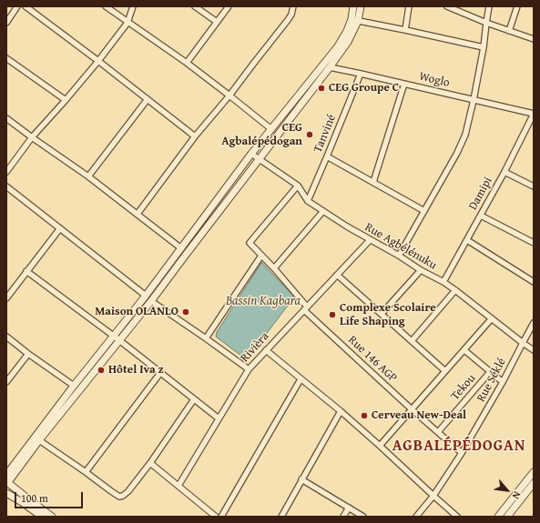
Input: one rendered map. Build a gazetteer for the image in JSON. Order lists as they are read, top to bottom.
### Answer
{
  "streets": {
    "street": [
      "Woglo",
      "Tanviné",
      "Damipi",
      "Rue Agbélénuku",
      "Rivièra",
      "Rue 146 AGP",
      "Rue Séklé",
      "Tekou"
    ]
  },
  "crossings": [
    ["Woglo", "Tanviné"],
    ["Woglo", "Damipi"],
    ["Tanviné", "Rue Agbélénuku"],
    ["Damipi", "Rue Agbélénuku"],
    ["Rue Agbélénuku", "Rivièra"],
    ["Rue Agbélénuku", "Rue 146 AGP"],
    ["Rue Agbélénuku", "Rue Séklé"],
    ["Rivièra", "Rue 146 AGP"],
    ["Rue 146 AGP", "Rue Séklé"],
    ["Rue 146 AGP", "Tekou"]
  ],
  "districts": ["AGBALÉPÉDOGAN"],
  "water": ["Bassin Kagbara"],
  "places": [
    "CEG Groupe C",
    "CEG Agbalépédogan",
    "Maison OLANLO",
    "Complexe Scolaire Life Shaping",
    "Hôtel Iva z",
    "Cerveau New-Deal"
  ],
  "scale_bar": "100 m",
  "north": "bottom right"
}
